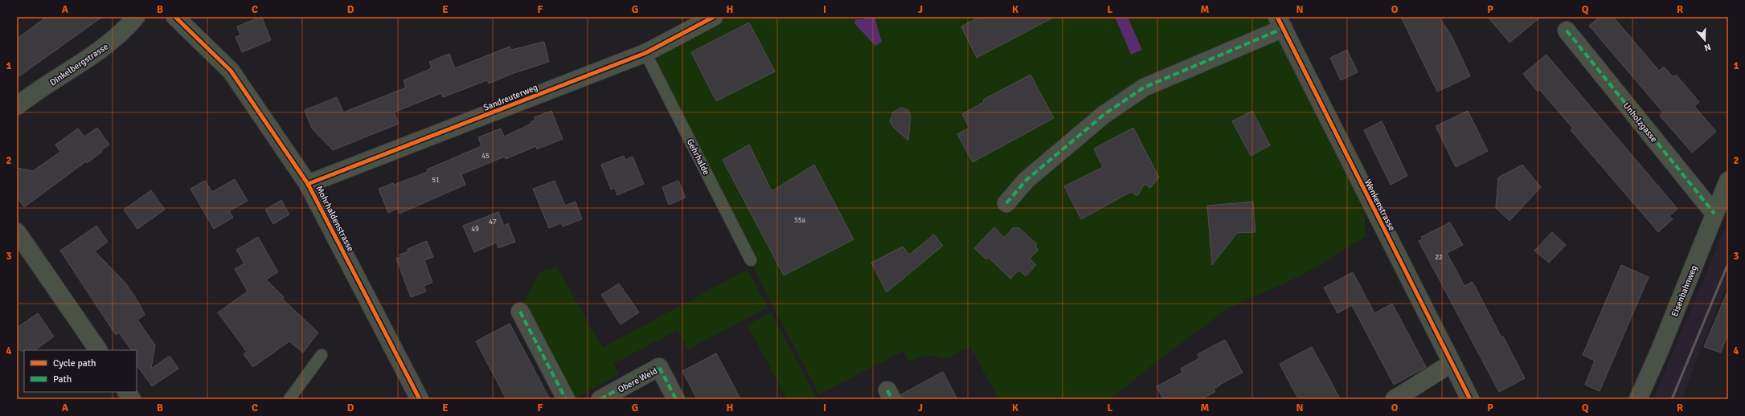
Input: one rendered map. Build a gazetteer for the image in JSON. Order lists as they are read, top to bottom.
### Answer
{
  "streets": {
    "street": [
      "Dinkelbergstrasse",
      "Sandreuterweg",
      "Unholzgasse",
      "Wenkenstrasse",
      "Mohrhaldenstrasse",
      "Eisenbahnweg",
      "Obere Weid"
    ],
    "lane": ["Gehrhalde"]
  },
  "crossings": [
    ["Sandreuterweg", "Gehrhalde"],
    ["Sandreuterweg", "Mohrhaldenstrasse"],
    ["Unholzgasse", "Eisenbahnweg"]
  ],
  "house_numbers": [
    "45",
    "51",
    "35a",
    "47",
    "49",
    "22"
  ],
  "legend": ["Cycle path", "Path"],
  "north": "bottom",
  "grid": {
    "columns": [
      "A",
      "B",
      "C",
      "D",
      "E",
      "F",
      "G",
      "H",
      "I",
      "J",
      "K",
      "L",
      "M",
      "N",
      "O",
      "P",
      "Q",
      "R"
    ],
    "rows": [
      "1",
      "2",
      "3",
      "4"
    ]
  }
}
